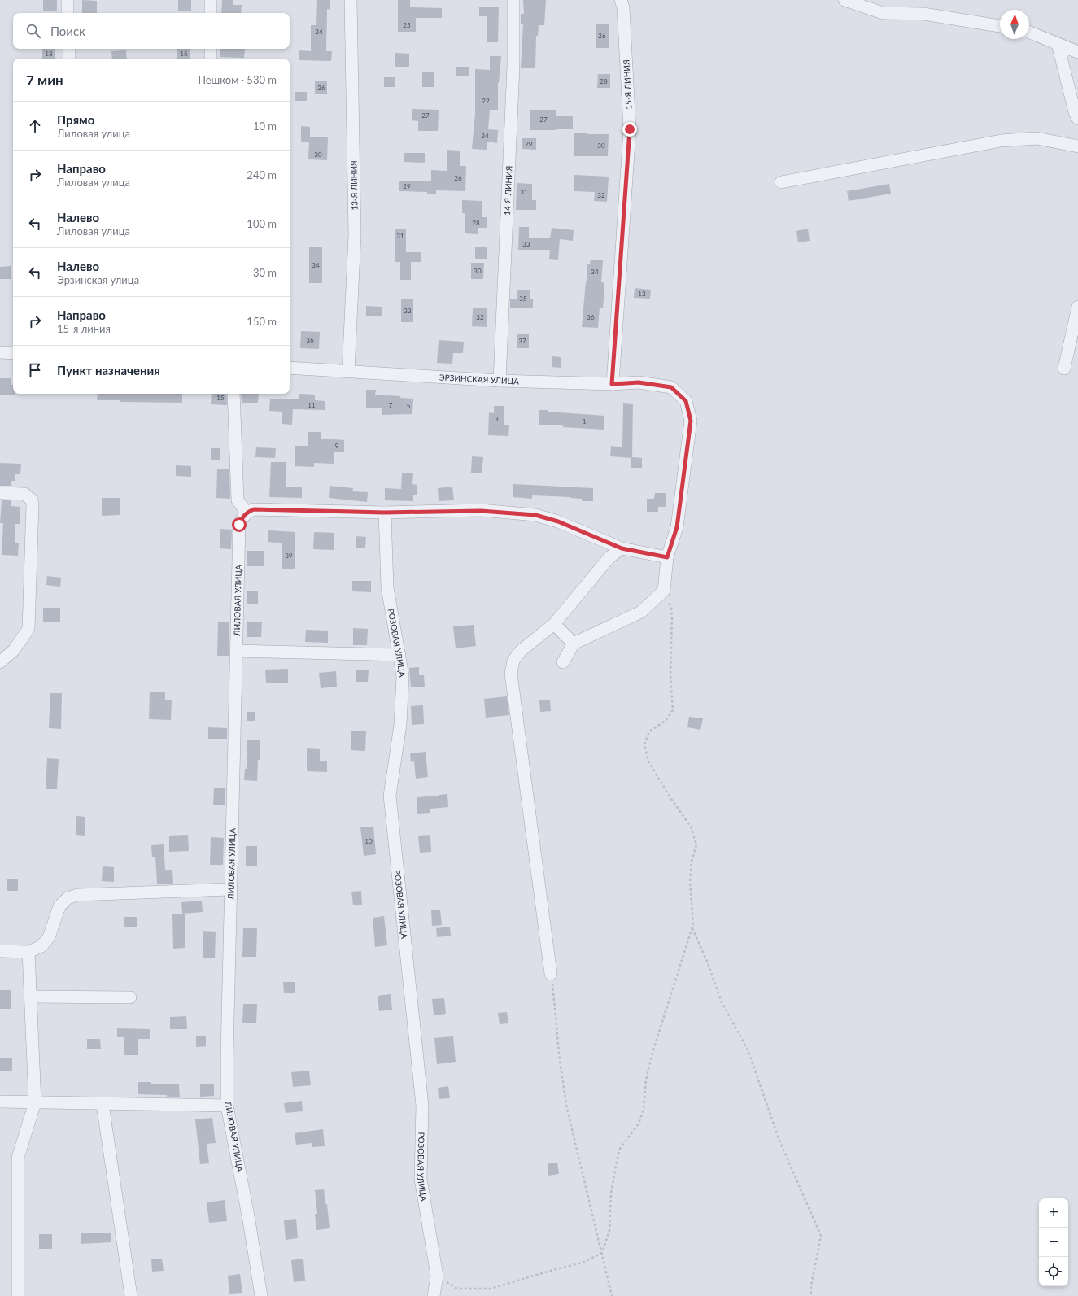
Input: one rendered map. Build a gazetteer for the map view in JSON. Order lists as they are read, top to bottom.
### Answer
{
  "streets": {
    "street": [
      "15-Я ЛИНИЯ",
      "13-Я ЛИНИЯ",
      "14-Я ЛИНИЯ",
      "ЭРЗИНСКАЯ УЛИЦА",
      "ЛИЛОВАЯ УЛИЦА",
      "РОЗОВАЯ УЛИЦА"
    ]
  },
  "crossings": [
    ["15-Я ЛИНИЯ", "ЭРЗИНСКАЯ УЛИЦА"],
    ["13-Я ЛИНИЯ", "ЭРЗИНСКАЯ УЛИЦА"],
    ["14-Я ЛИНИЯ", "ЭРЗИНСКАЯ УЛИЦА"]
  ],
  "house_numbers": [
    "25",
    "24",
    "26",
    "18",
    "16",
    "28",
    "26",
    "22",
    "27",
    "27",
    "24",
    "29",
    "30",
    "30",
    "26",
    "29",
    "31",
    "32",
    "28",
    "31",
    "33",
    "34",
    "30",
    "34",
    "13",
    "35",
    "33",
    "32",
    "36",
    "36",
    "37",
    "15",
    "11",
    "7",
    "5",
    "3",
    "1",
    "9",
    "39",
    "10"
  ],
  "north": "top",
  "page": {
    "search": "Поиск",
    "heading": ["7 мин", "Пешком · 530 m"],
    "list": [
      ["Прямо", "Лиловая улица", "10 m"],
      ["Направо", "Лиловая улица", "240 m"],
      ["Налево", "Лиловая улица", "100 m"],
      ["Налево", "Эрзинская улица", "30 m"],
      ["Направо", "15-я линия", "150 m"],
      "Пункт назначения"
    ],
    "map_buttons": ["+", "−"]
  }
}
